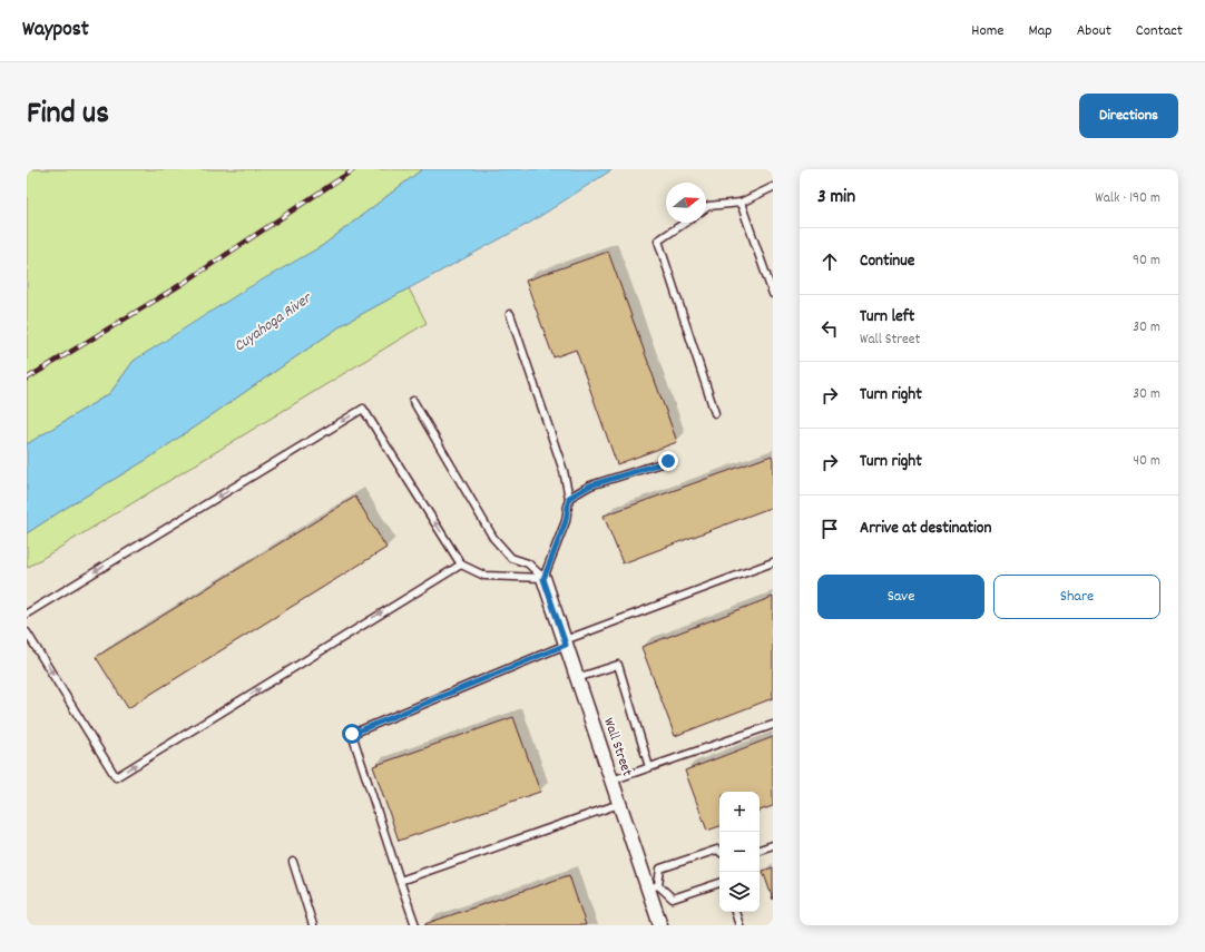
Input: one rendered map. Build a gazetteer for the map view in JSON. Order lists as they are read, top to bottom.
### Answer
{
  "streets": {
    "street": ["Wall Street"]
  },
  "water": ["Cuyahoga River"],
  "north": "right",
  "page": {
    "header": "Waypost",
    "nav": [
      "Home",
      "Map",
      "About",
      "Contact"
    ],
    "title": "Find us",
    "buttons": [
      "Directions",
      ["Save", "Share"]
    ],
    "heading": ["3 min", "Walk · 190 m"],
    "list": [
      ["Continue", "90 m"],
      ["Turn left", "Wall Street", "30 m"],
      ["Turn right", "30 m"],
      ["Turn right", "40 m"],
      "Arrive at destination"
    ],
    "map_buttons": ["+", "−"]
  }
}
